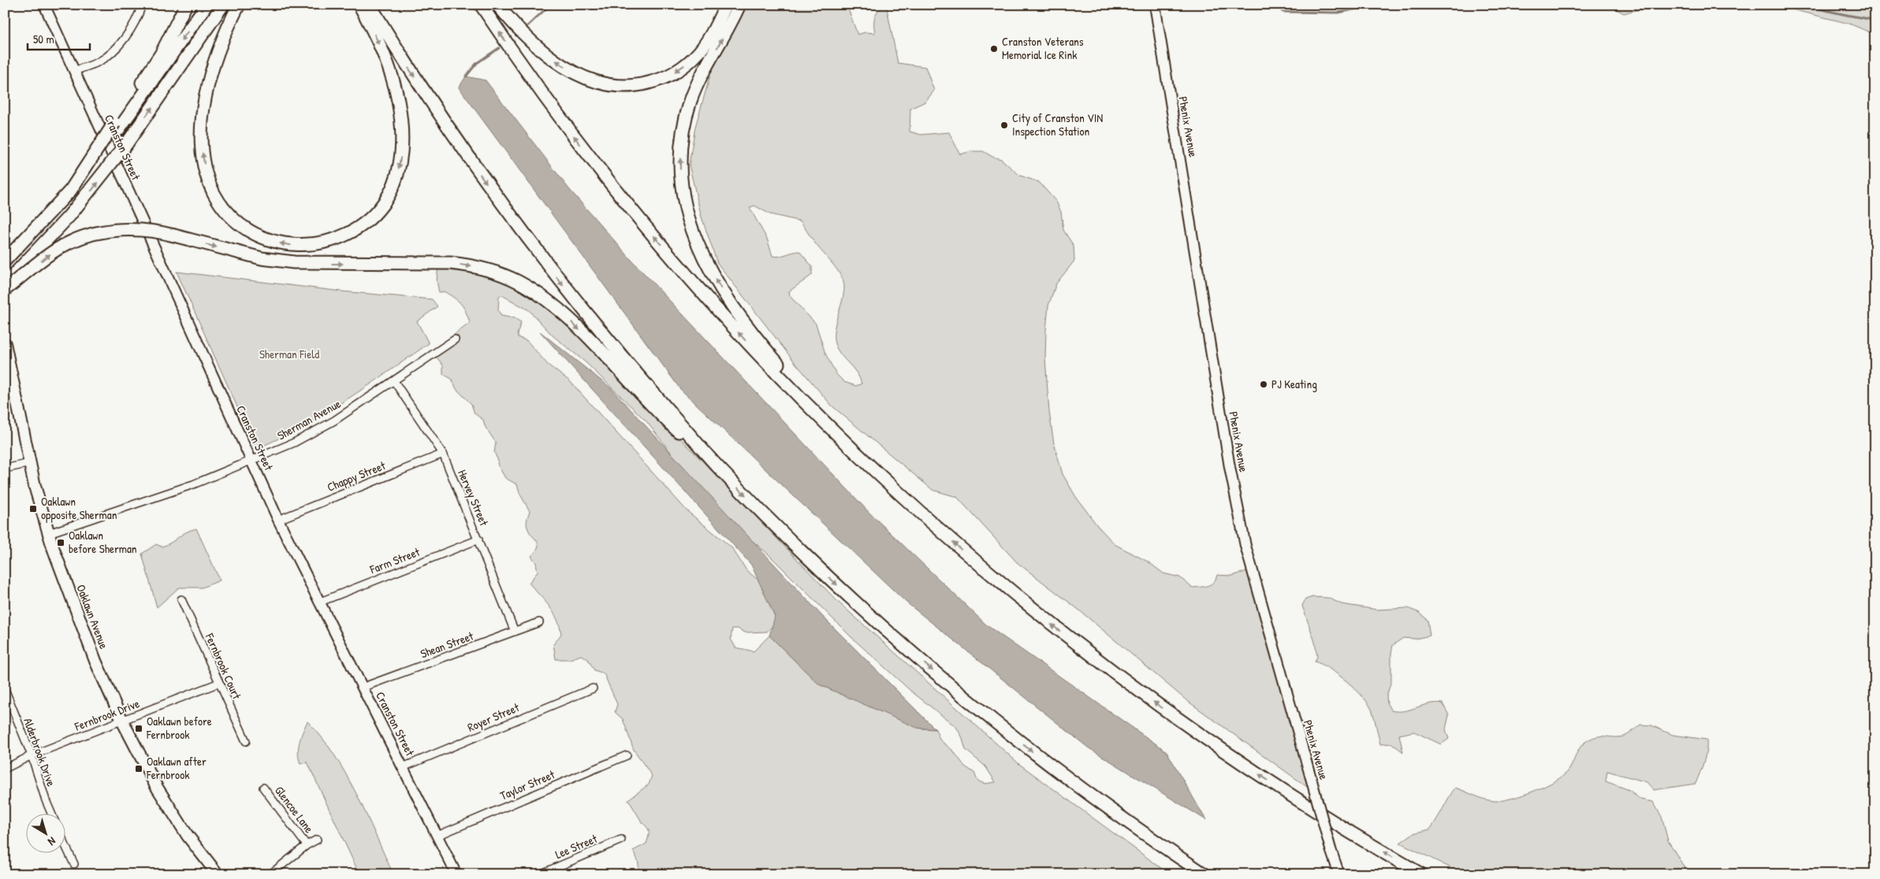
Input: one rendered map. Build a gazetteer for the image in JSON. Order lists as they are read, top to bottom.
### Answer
{
  "streets": {
    "main road": ["Oaklawn Avenue"],
    "street": [
      "Phenix Avenue",
      "Cranston Street",
      "Sherman Avenue",
      "Chappy Street",
      "Hervey Street",
      "Farm Street",
      "Shean Street",
      "Fernbrook Court",
      "Fernbrook Drive",
      "Royer Street",
      "Alderbrook Drive",
      "Taylor Street",
      "Glencoe Lane",
      "Lee Street"
    ]
  },
  "crossings": [
    ["Cranston Street", "Sherman Avenue"],
    ["Cranston Street", "Chappy Street"],
    ["Cranston Street", "Farm Street"],
    ["Cranston Street", "Shean Street"],
    ["Cranston Street", "Royer Street"],
    ["Cranston Street", "Taylor Street"],
    ["Sherman Avenue", "Hervey Street"],
    ["Sherman Avenue", "Oaklawn Avenue"],
    ["Chappy Street", "Hervey Street"],
    ["Hervey Street", "Farm Street"],
    ["Hervey Street", "Shean Street"],
    ["Oaklawn Avenue", "Fernbrook Drive"],
    ["Fernbrook Court", "Fernbrook Drive"],
    ["Fernbrook Drive", "Alderbrook Drive"]
  ],
  "parks": ["Sherman Field"],
  "places": {
    "other": ["Cranston Veterans Memorial Ice Rink", "City of Cranston VIN Inspection Station", "PJ Keating"],
    "transit": [
      "Oaklawn opposite Sherman",
      "Oaklawn before Sherman",
      "Oaklawn before Fernbrook",
      "Oaklawn after Fernbrook"
    ]
  },
  "scale_bar": "50 m",
  "north": "bottom right"
}
